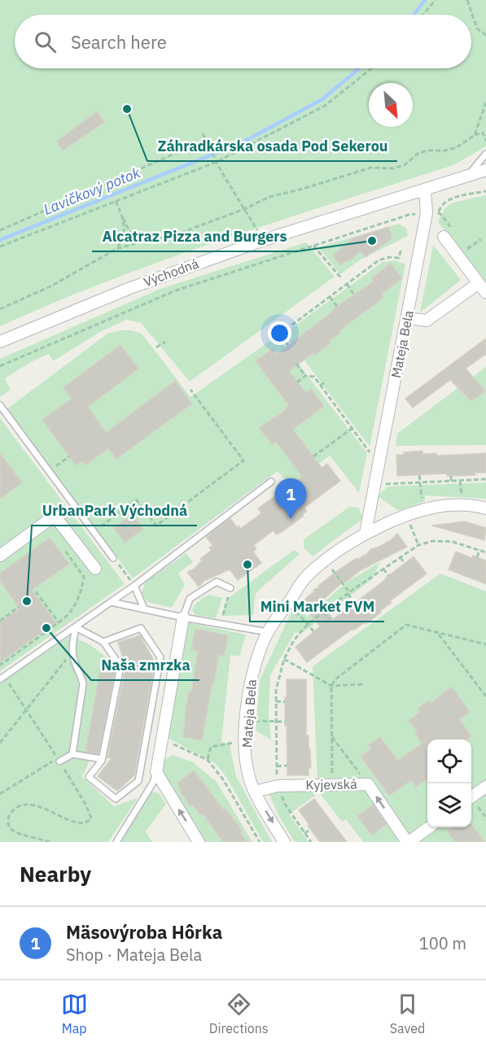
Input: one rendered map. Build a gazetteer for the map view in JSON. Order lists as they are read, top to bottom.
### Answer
{
  "streets": {
    "street": ["Východná", "Mateja Bela", "Kyjevská"]
  },
  "crossings": [
    ["Východná", "Mateja Bela"],
    ["Mateja Bela", "Kyjevská"]
  ],
  "water": ["Lavičkový potok"],
  "places": [
    "Záhradkárska osada Pod Sekerou",
    "Alcatraz Pizza and Burgers",
    "Mini Market FVM",
    "UrbanPark Východná",
    "Naša zmrzka"
  ],
  "north": "bottom right",
  "page": {
    "search": "Search here",
    "pins": "1",
    "heading": "Nearby",
    "list": [
      {
        "mark": "1",
        "name": "Mäsovýroba Hôrka",
        "note": "Shop · Mateja Bela",
        "value": "100 m"
      }
    ],
    "nav": ["Map", "Directions", "Saved"]
  }
}
